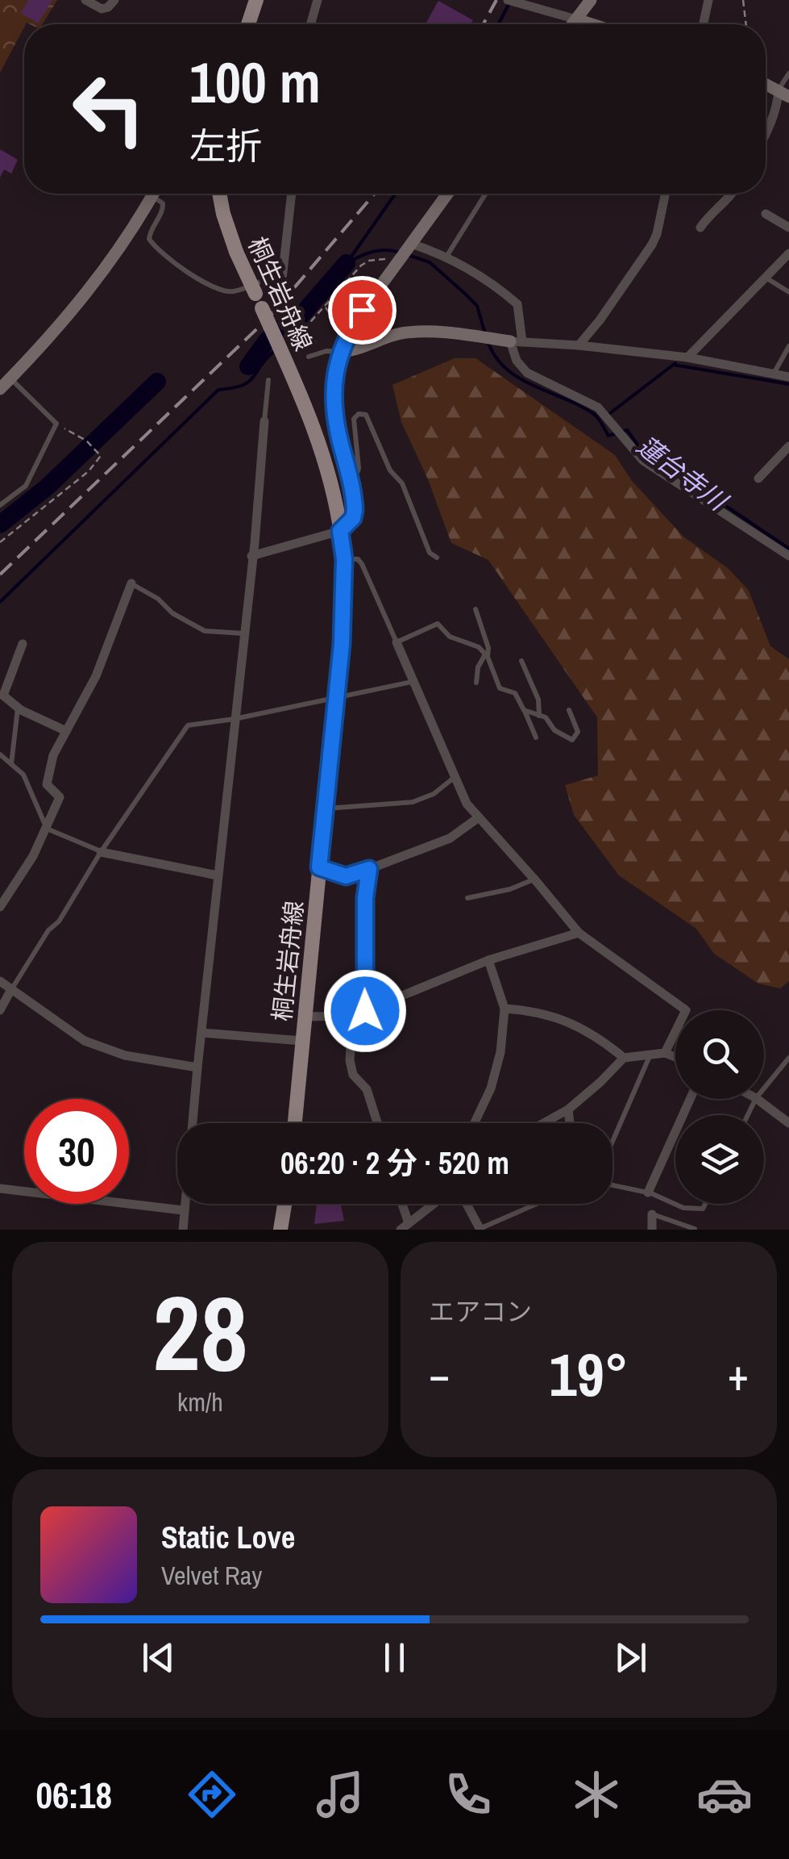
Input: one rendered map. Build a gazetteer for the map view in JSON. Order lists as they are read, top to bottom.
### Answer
{
  "streets": {
    "main road": ["桐生岩舟線"]
  },
  "water": ["蓮台寺川"],
  "page": {
    "turn": ["100 m", "左折"],
    "limit": "30",
    "trip": "06:20 · 2 分 · 520 m",
    "tile": [
      ["28", "km/h"],
      "エアコン"
    ],
    "heat": ["−", "19°", "+"],
    "song": ["Static Love", "Velvet Ray"],
    "tabs": "06:18"
  }
}
